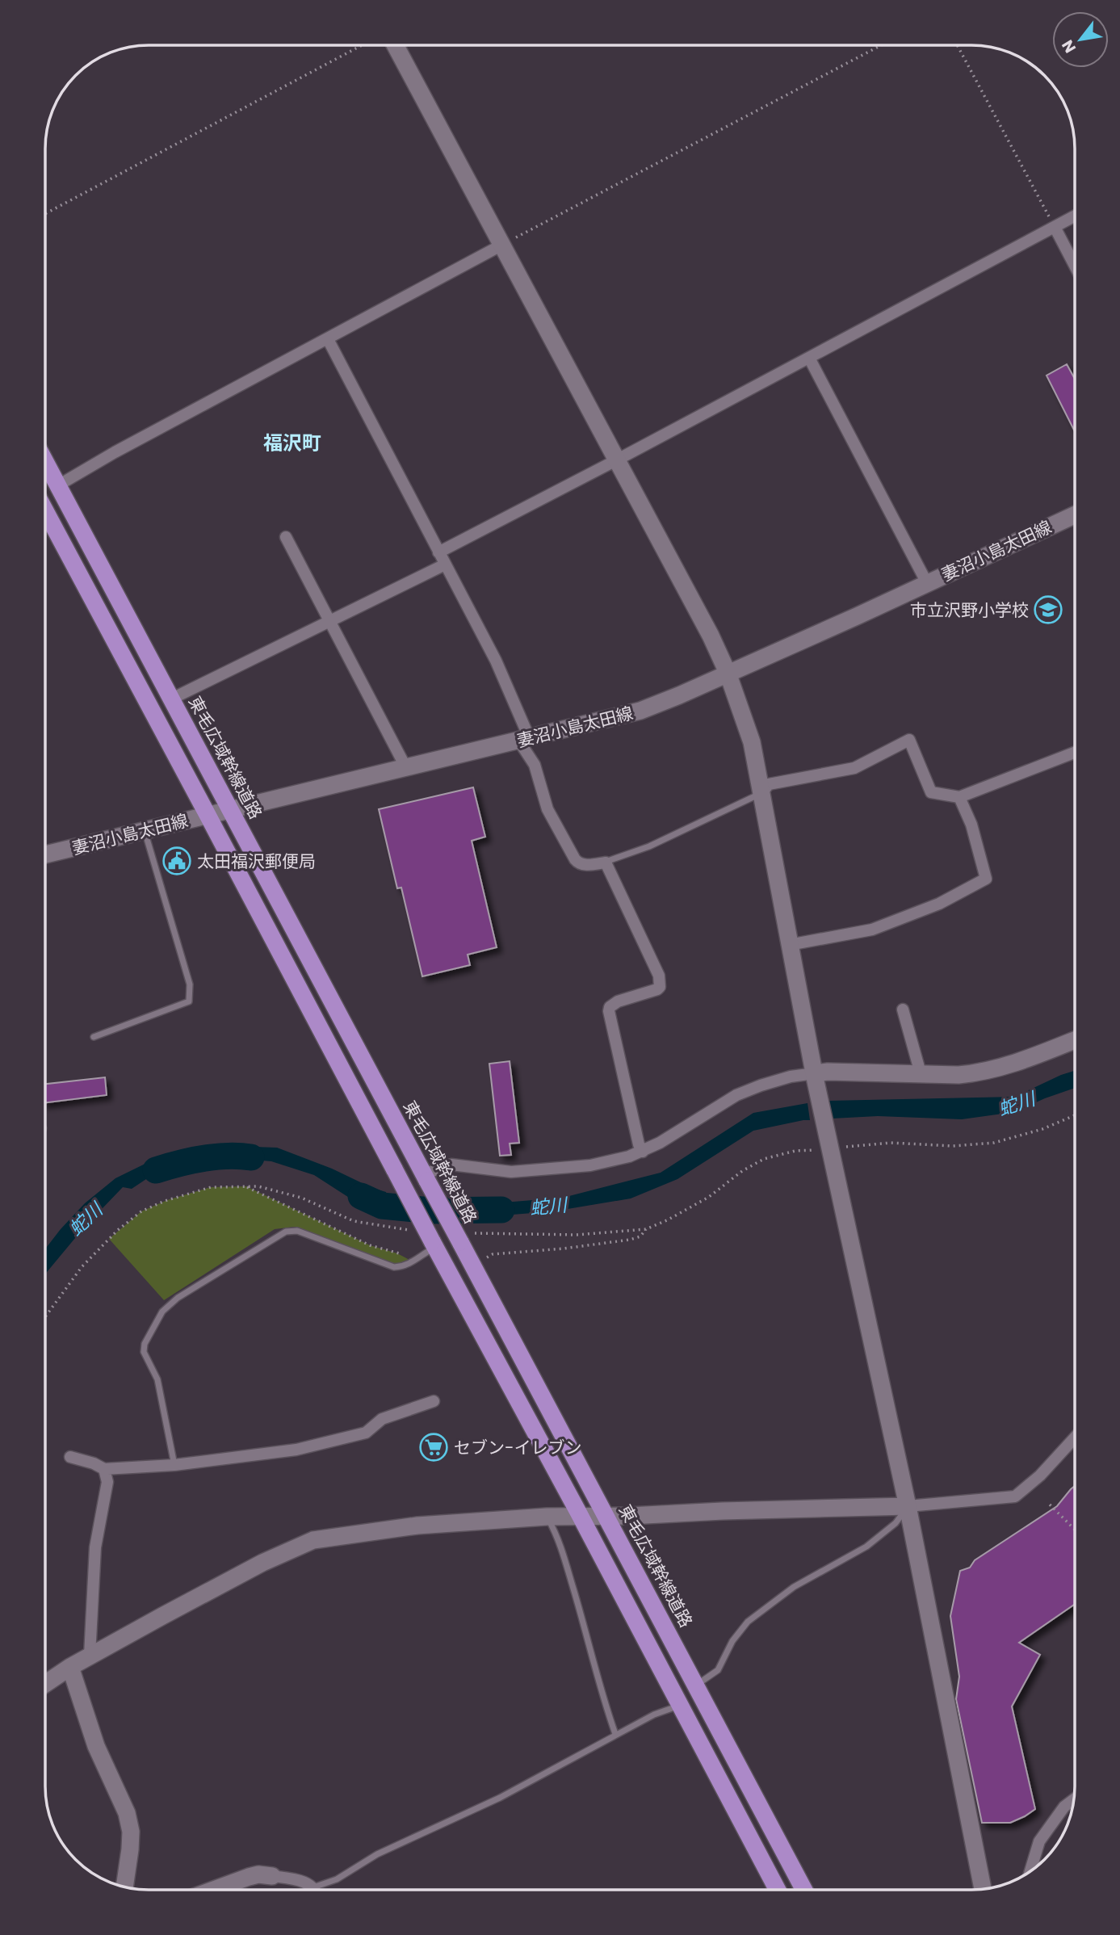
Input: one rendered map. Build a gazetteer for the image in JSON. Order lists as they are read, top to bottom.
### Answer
{
  "streets": {
    "highway": ["東毛広域幹線道路"],
    "street": ["妻沼小島太田線"]
  },
  "crossings": [
    ["妻沼小島太田線", "東毛広域幹線道路"]
  ],
  "districts": ["福沢町"],
  "water": ["蛇川"],
  "places": {
    "school or university": ["市立沢野小学校"],
    "public building": ["太田福沢郵便局"],
    "supermarket": ["セブン-イレブン"]
  },
  "north": "bottom left"
}
